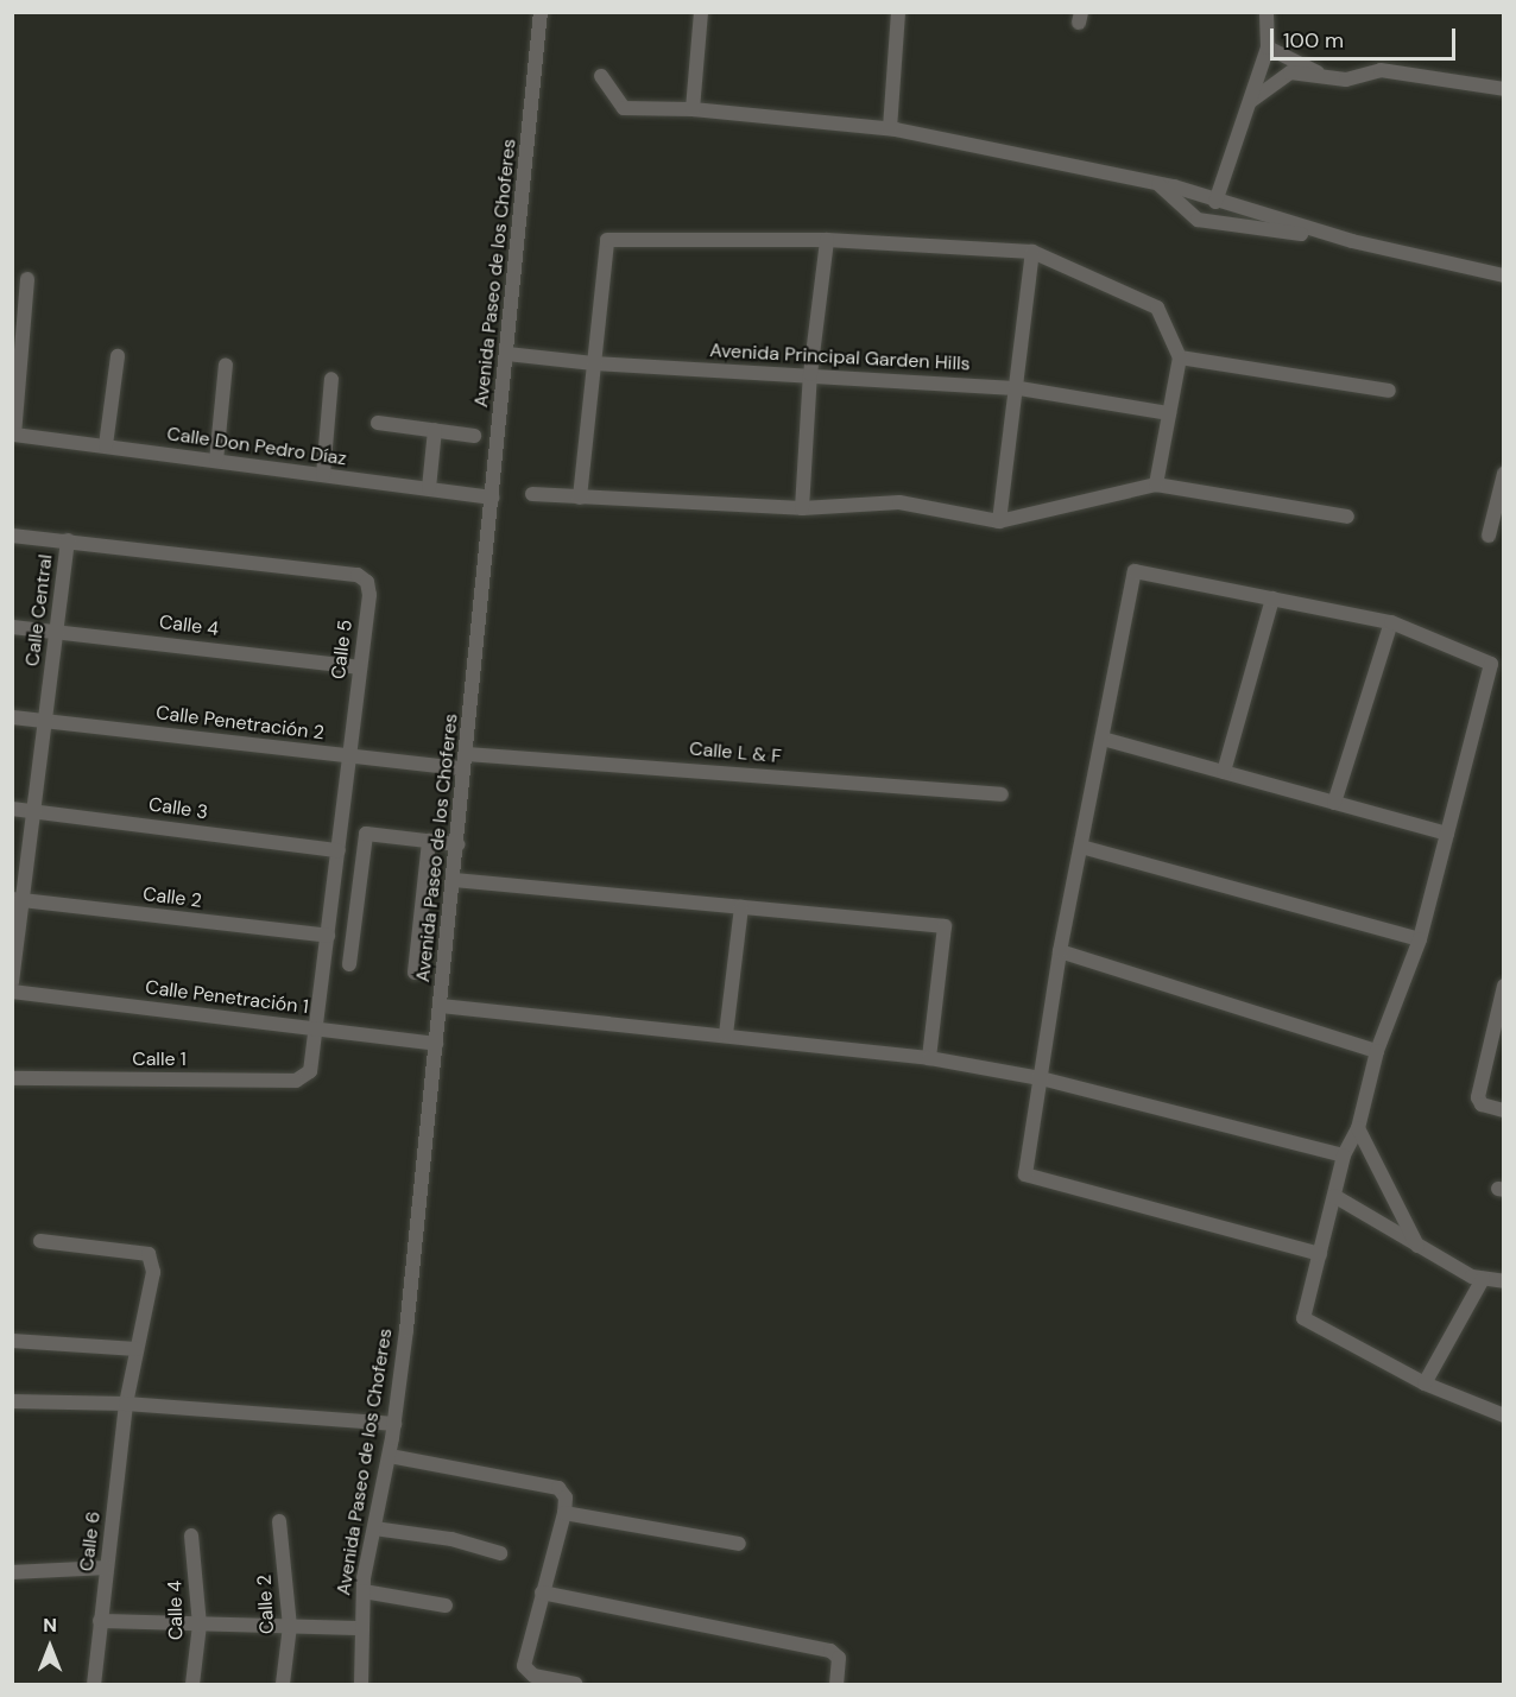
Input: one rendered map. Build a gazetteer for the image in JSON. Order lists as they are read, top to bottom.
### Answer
{
  "streets": {
    "street": [
      "Avenida Paseo de los Choferes",
      "Avenida Principal Garden Hills",
      "Calle Don Pedro Díaz",
      "Calle Central",
      "Calle 4",
      "Calle 5",
      "Calle Penetración 2",
      "Calle L & F",
      "Calle 3",
      "Calle 2",
      "Calle Penetración 1",
      "Calle 1",
      "Calle 6"
    ]
  },
  "crossings": [
    ["Avenida Paseo de los Choferes", "Avenida Principal Garden Hills"],
    ["Avenida Paseo de los Choferes", "Calle Don Pedro Díaz"],
    ["Avenida Paseo de los Choferes", "Calle Penetración 2"],
    ["Avenida Paseo de los Choferes", "Calle L & F"],
    ["Avenida Paseo de los Choferes", "Calle Penetración 1"],
    ["Calle Central", "Calle 4"],
    ["Calle Central", "Calle 5"],
    ["Calle Central", "Calle Penetración 2"],
    ["Calle Central", "Calle 3"],
    ["Calle Central", "Calle 2"],
    ["Calle 4", "Calle 5"],
    ["Calle 5", "Calle Penetración 2"],
    ["Calle 5", "Calle 3"],
    ["Calle 5", "Calle 2"],
    ["Calle 5", "Calle Penetración 1"],
    ["Calle 5", "Calle 1"],
    ["Calle Penetración 2", "Calle L & F"]
  ],
  "scale_bar": "100 m",
  "north": "top"
}
